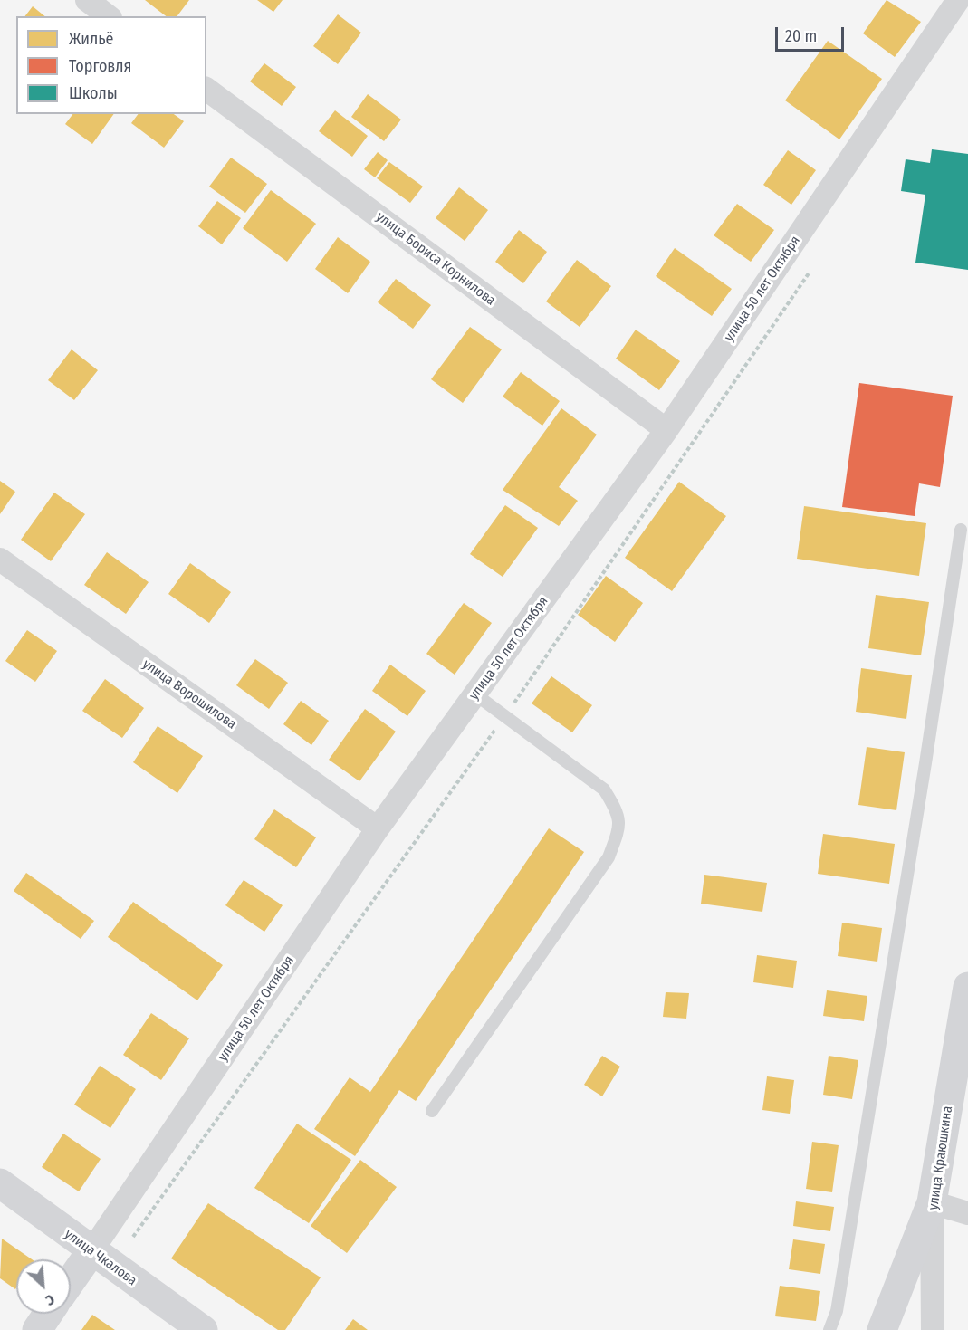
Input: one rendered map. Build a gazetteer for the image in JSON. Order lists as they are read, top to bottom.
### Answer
{
  "streets": {
    "main road": ["улица 50 лет Октября", "улица Краюшкина", "улица Чкалова"],
    "street": ["улица Бориса Корнилова", "улица Ворошилова"]
  },
  "crossings": [
    ["улица Бориса Корнилова", "улица 50 лет Октября"],
    ["улица 50 лет Октября", "улица Ворошилова"],
    ["улица 50 лет Октября", "улица Чкалова"]
  ],
  "legend": ["Жильё", "Торговля", "Школы"],
  "scale_bar": "20 m",
  "north": "bottom right"
}
